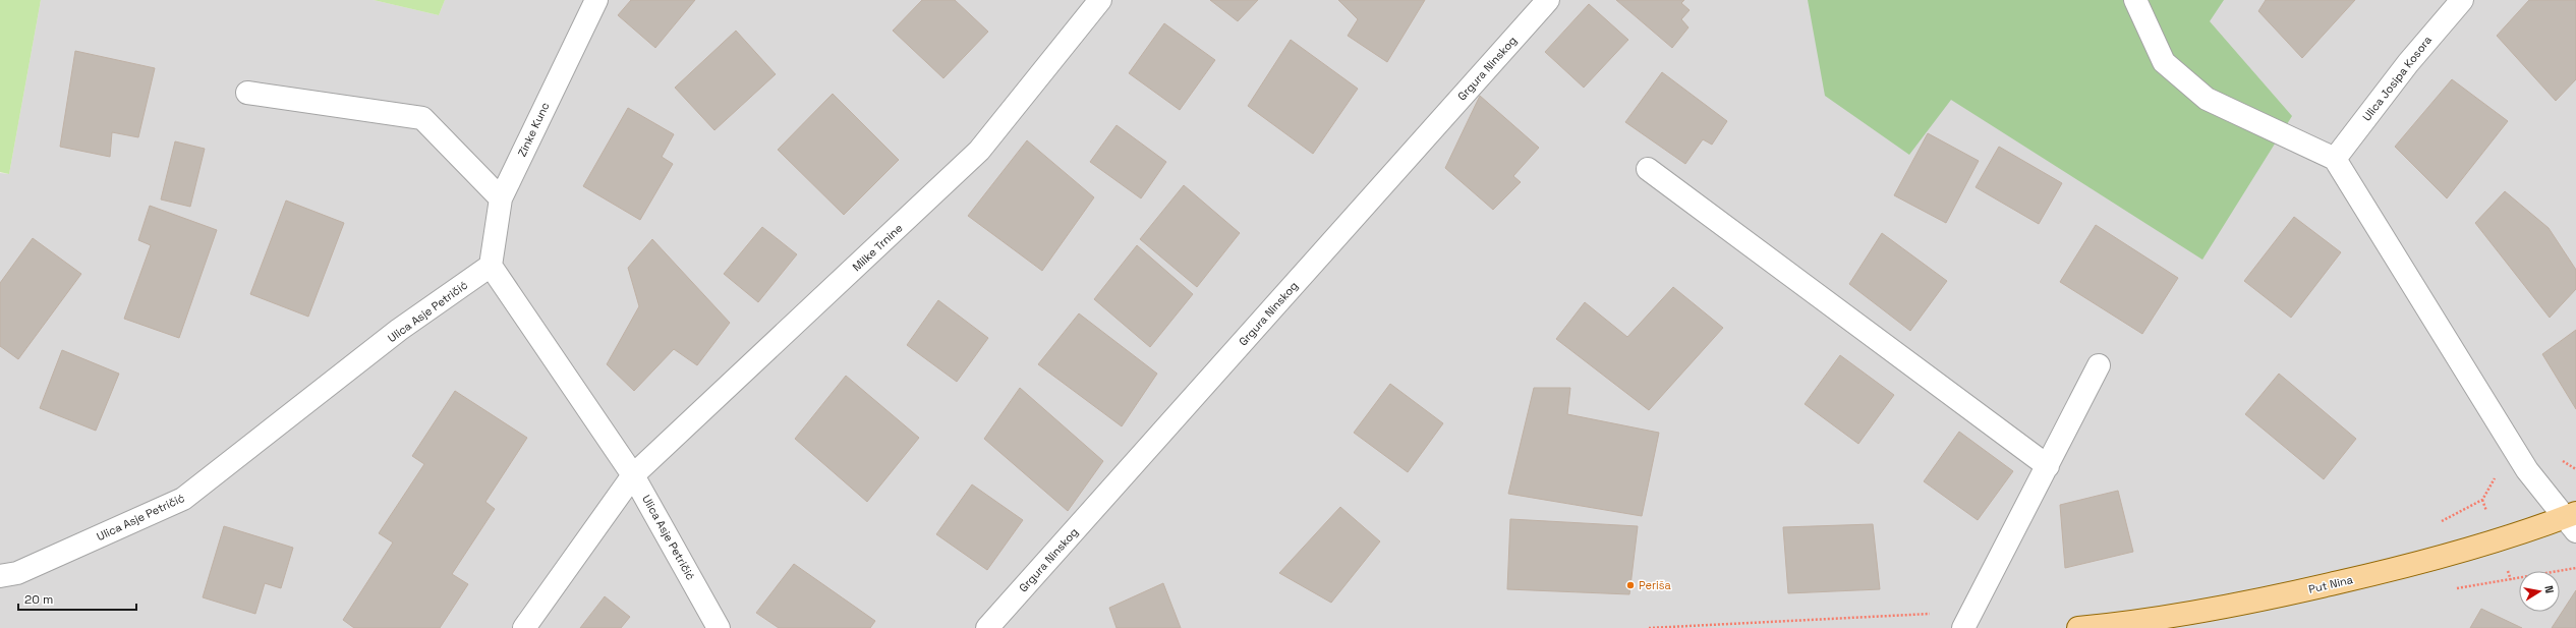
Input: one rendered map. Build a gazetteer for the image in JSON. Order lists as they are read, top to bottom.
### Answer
{
  "streets": {
    "main road": ["Put Nina"],
    "street": [
      "Grgura Ninskog",
      "Ulica Josipa Kosora",
      "Zinke Kunc",
      "Milke Trnine",
      "Ulica Asje Petričić"
    ]
  },
  "crossings": [
    ["Zinke Kunc", "Ulica Asje Petričić"],
    ["Milke Trnine", "Ulica Asje Petričić"]
  ],
  "places": ["Periša"],
  "scale_bar": "20 m",
  "north": "right"
}
